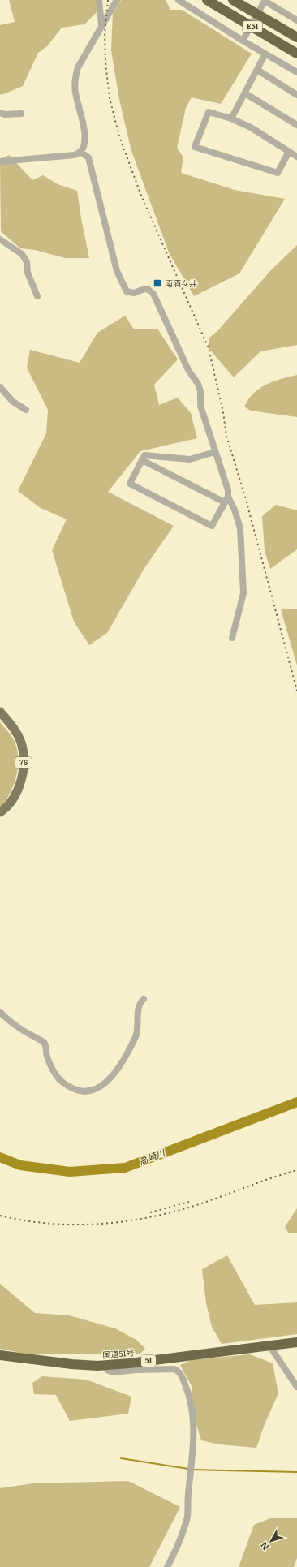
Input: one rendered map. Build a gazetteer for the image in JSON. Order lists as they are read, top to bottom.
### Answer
{
  "streets": {
    "highway": ["E51", "国道51号", "51"],
    "main road": ["76"]
  },
  "water": ["高崎川"],
  "places": {
    "transit": ["南酒々井"]
  },
  "north": "bottom left"
}
